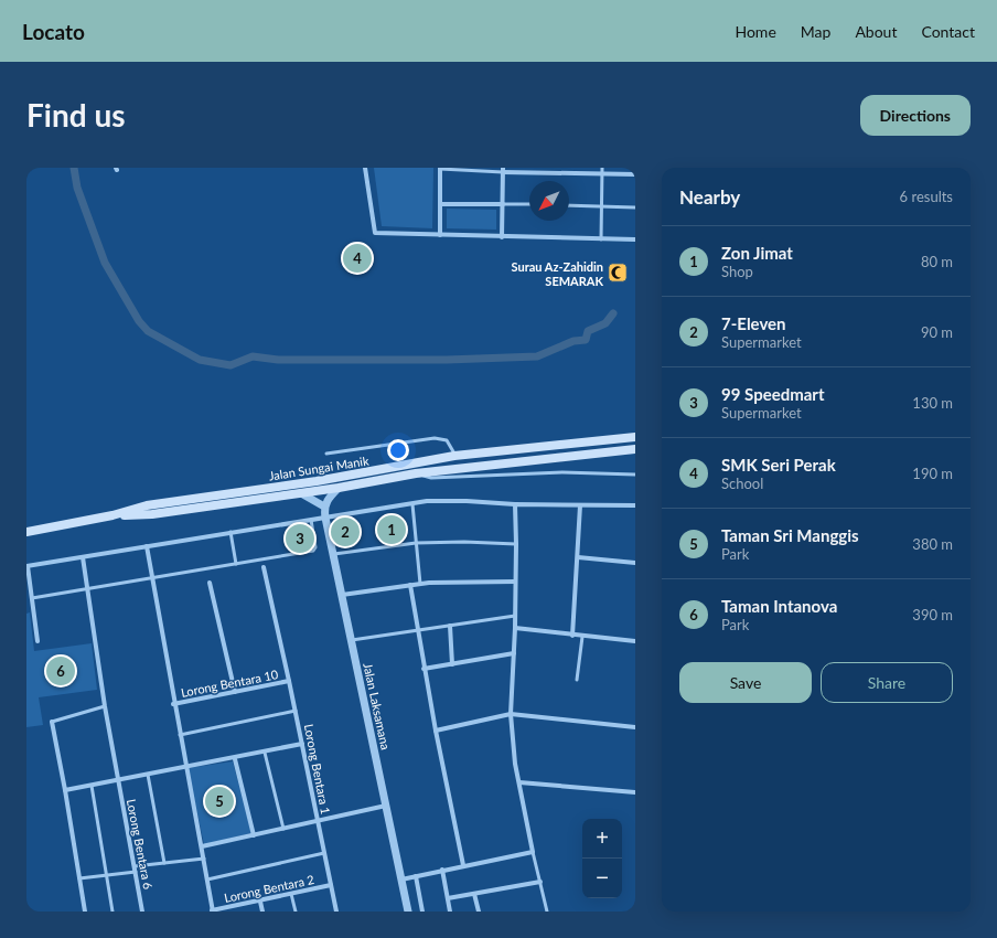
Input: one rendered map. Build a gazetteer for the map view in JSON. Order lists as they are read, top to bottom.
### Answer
{
  "streets": {
    "main road": ["Jalan Sungai Manik"],
    "street": [
      "Lorong Bentara 10",
      "Jalan Laksamana",
      "Lorong Bentara 1",
      "Lorong Bentara 6",
      "Lorong Bentara 2"
    ]
  },
  "crossings": [
    ["Lorong Bentara 10", "Lorong Bentara 1"],
    ["Lorong Bentara 1", "Lorong Bentara 2"]
  ],
  "places": {
    "mosque": ["Surau Az-Zahidin SEMARAK"]
  },
  "north": "bottom left",
  "page": {
    "header": "Locato",
    "nav": [
      "Home",
      "Map",
      "About",
      "Contact"
    ],
    "buttons": [
      "Directions",
      ["Save", "Share"]
    ],
    "title": "Find us",
    "heading": ["Nearby", "6 results"],
    "list": [
      {
        "mark": "1",
        "name": "Zon Jimat",
        "note": "Shop",
        "value": "80 m"
      },
      {
        "mark": "2",
        "name": "7-Eleven",
        "note": "Supermarket",
        "value": "90 m"
      },
      {
        "mark": "3",
        "name": "99 Speedmart",
        "note": "Supermarket",
        "value": "130 m"
      },
      {
        "mark": "4",
        "name": "SMK Seri Perak",
        "note": "School",
        "value": "190 m"
      },
      {
        "mark": "5",
        "name": "Taman Sri Manggis",
        "note": "Park",
        "value": "380 m"
      },
      {
        "mark": "6",
        "name": "Taman Intanova",
        "note": "Park",
        "value": "390 m"
      }
    ],
    "pins": [
      "4",
      "1",
      "2",
      "3",
      "6",
      "5"
    ],
    "map_buttons": ["+", "−"]
  }
}
